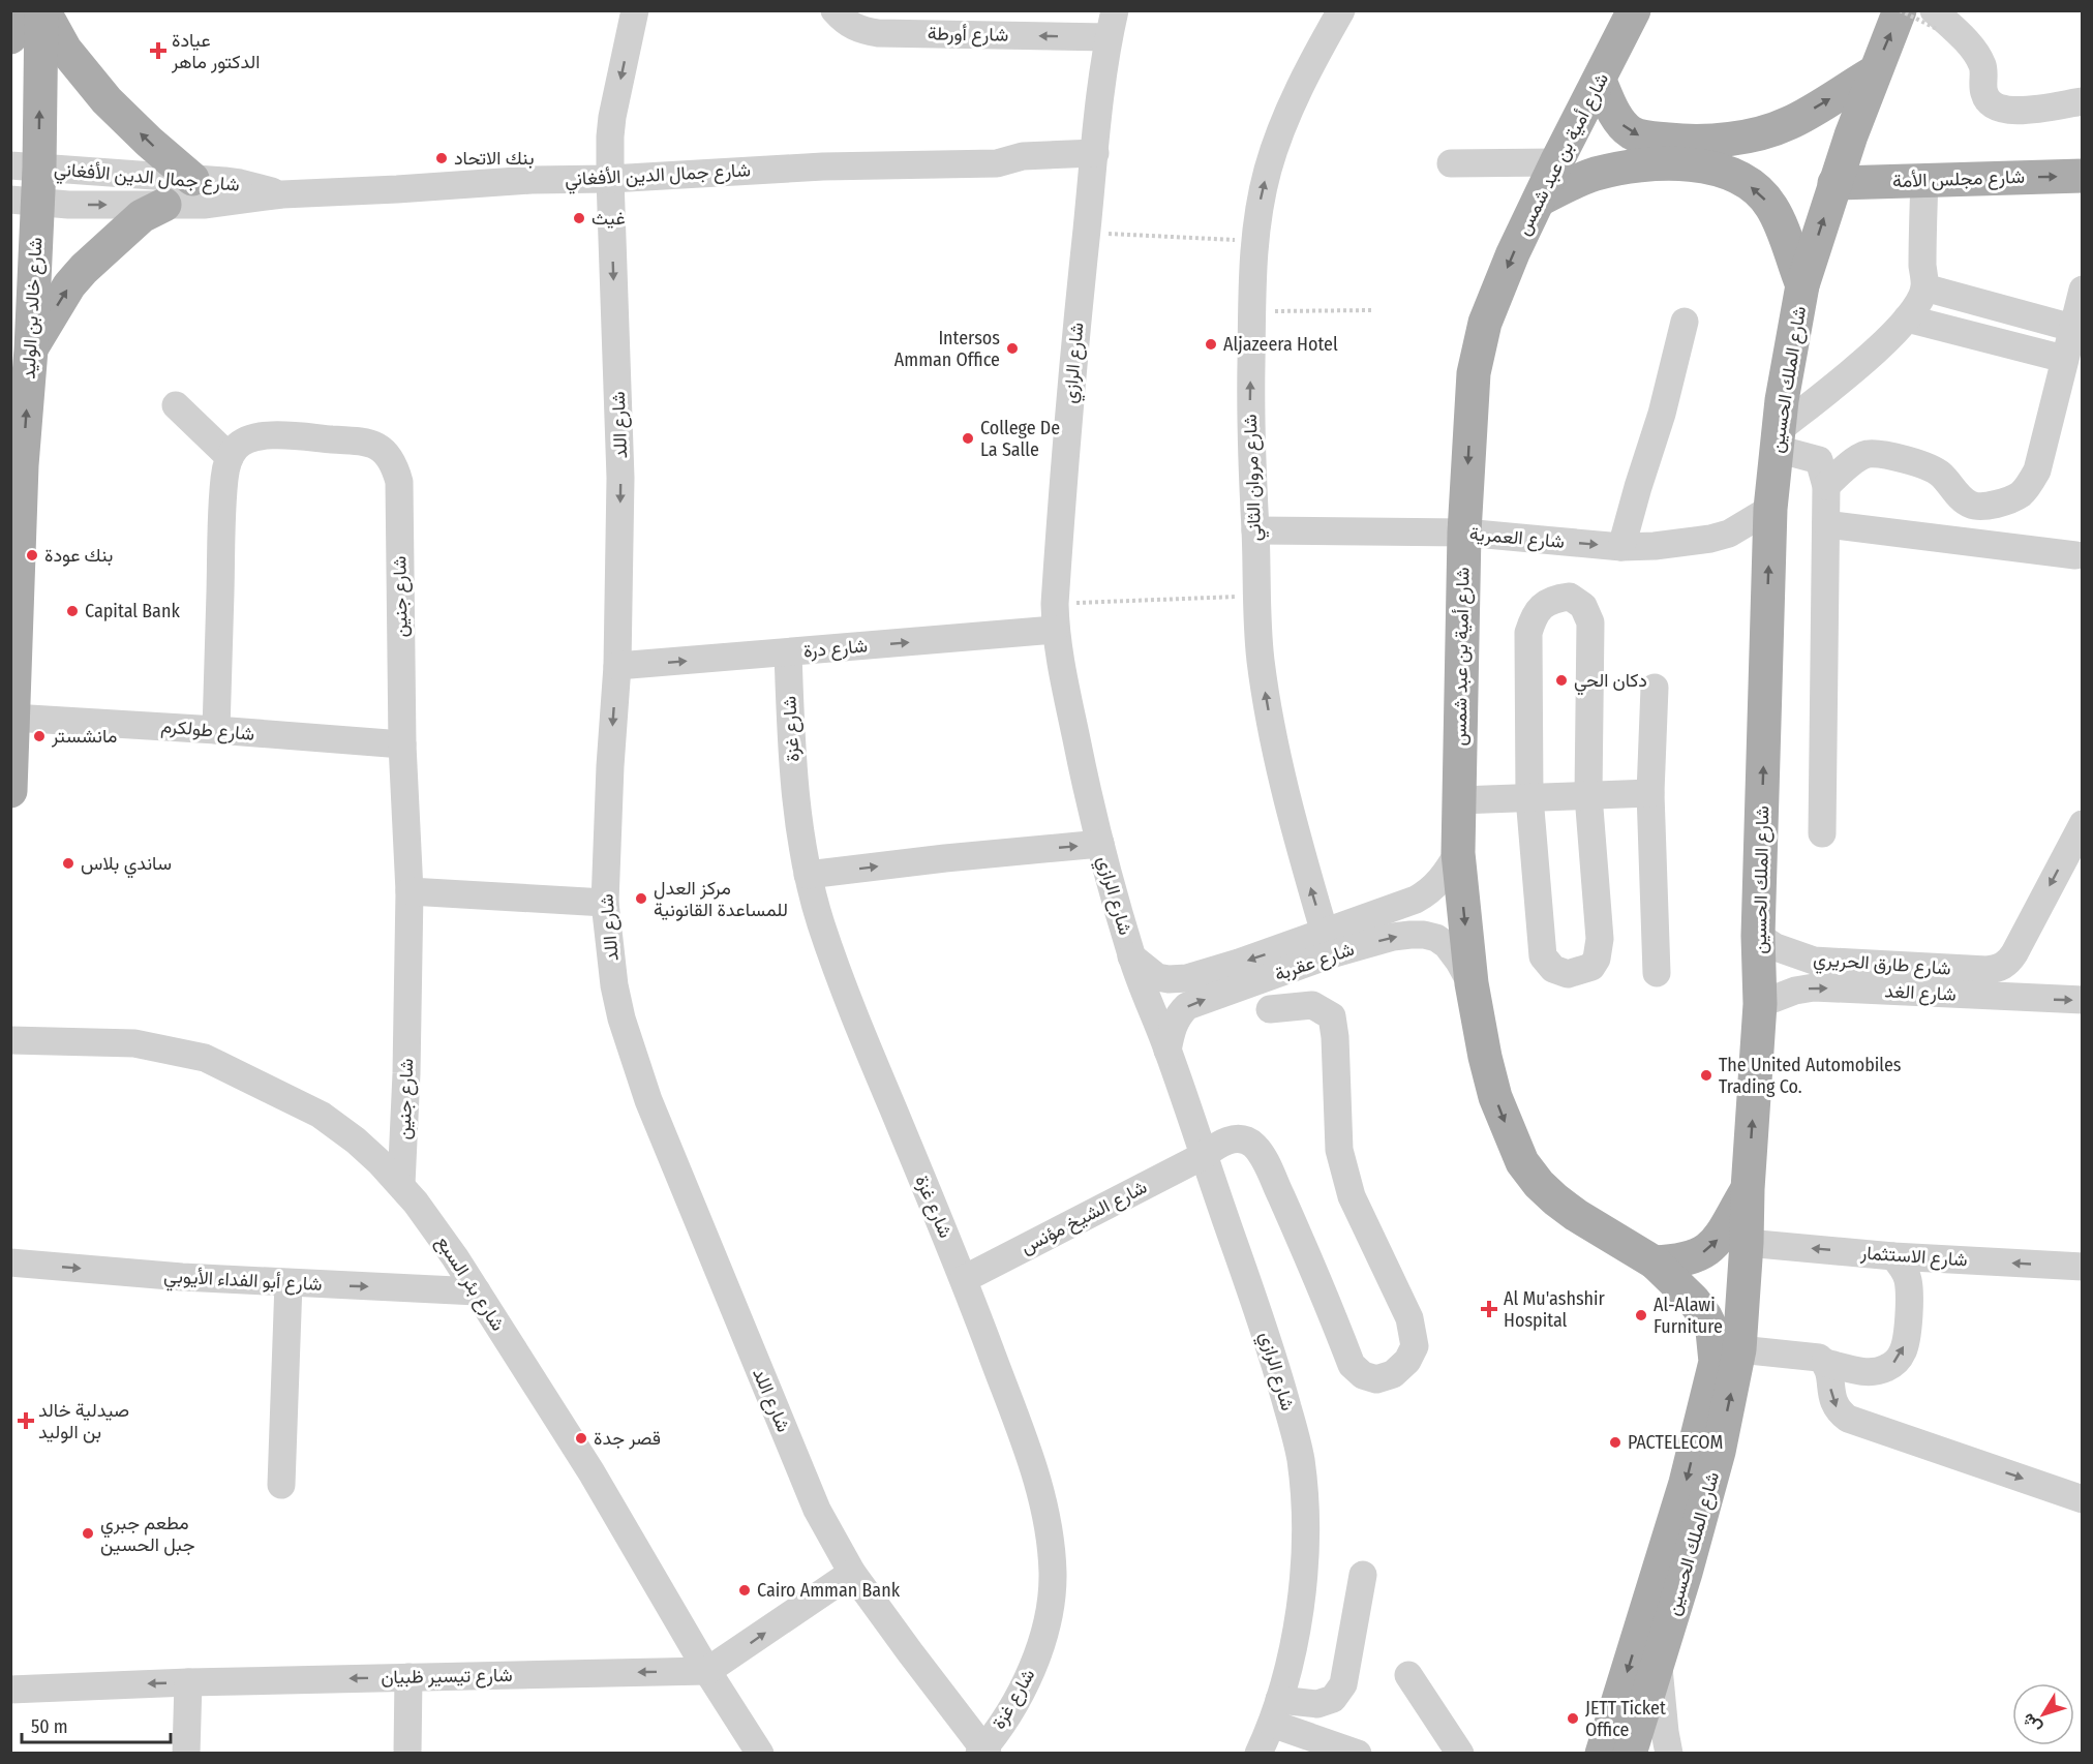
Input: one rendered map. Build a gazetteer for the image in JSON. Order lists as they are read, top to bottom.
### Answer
{
  "streets": {
    "main road": [
      "شارع أمية بن عبد شمس",
      "شارع مجلس الأمة",
      "شارع خالد بن الوليد",
      "شارع الملك الحسين"
    ],
    "street": [
      "شارع أورطة",
      "شارع جمال الدين الأفغاني",
      "شارع الرازي",
      "شارع اللد",
      "شارع مروان الثاني",
      "شارع العمرية",
      "شارع جنين",
      "شارع درة",
      "شارع غزة",
      "شارع طولكرم",
      "شارع عقربة",
      "شارع طارق الحريري",
      "شارع الغد",
      "شارع الشيخ مؤنس",
      "شارع الاستثمار",
      "شارع أبو الفداء الأيوبي",
      "شارع بئر السبع",
      "شارع تيسير ظبيان"
    ]
  },
  "crossings": [
    ["شارع أورطة", "شارع الرازي"],
    ["شارع أمية بن عبد شمس", "شارع الملك الحسين"],
    ["شارع أمية بن عبد شمس", "شارع العمرية"],
    ["شارع أمية بن عبد شمس", "شارع عقربة"],
    ["شارع جمال الدين الأفغاني", "شارع خالد بن الوليد"],
    ["شارع جمال الدين الأفغاني", "شارع الرازي"],
    ["شارع جمال الدين الأفغاني", "شارع اللد"],
    ["شارع مجلس الأمة", "شارع الملك الحسين"],
    ["شارع خالد بن الوليد", "شارع طولكرم"],
    ["شارع الرازي", "شارع درة"],
    ["شارع الرازي", "شارع عقربة"],
    ["شارع الرازي", "شارع الشيخ مؤنس"],
    ["شارع الملك الحسين", "شارع العمرية"],
    ["شارع الملك الحسين", "شارع طارق الحريري"],
    ["شارع الملك الحسين", "شارع الغد"],
    ["شارع الملك الحسين", "شارع الاستثمار"],
    ["شارع اللد", "شارع درة"],
    ["شارع اللد", "شارع غزة"],
    ["شارع مروان الثاني", "شارع العمرية"],
    ["شارع مروان الثاني", "شارع عقربة"],
    ["شارع جنين", "شارع طولكرم"],
    ["شارع جنين", "شارع بئر السبع"],
    ["شارع درة", "شارع غزة"],
    ["شارع غزة", "شارع الشيخ مؤنس"],
    ["شارع أبو الفداء الأيوبي", "شارع بئر السبع"],
    ["شارع بئر السبع", "شارع تيسير ظبيان"]
  ],
  "one_way": [
    "شارع أورطة",
    "شارع أمية بن عبد شمس",
    "شارع مجلس الأمة",
    "شارع خالد بن الوليد",
    "شارع اللد",
    "شارع مروان الثاني",
    "شارع الغد",
    "شارع الاستثمار",
    "شارع أبو الفداء الأيوبي",
    "شارع تيسير ظبيان"
  ],
  "places": {
    "health": ["عيادة الدكتور ماهر", "Al Mu'ashshir Hospital", "صيدلية خالد بن الوليد"],
    "other": [
      "بنك الاتحاد",
      "غيث",
      "Aljazeera Hotel",
      "Intersos Amman Office",
      "College De La Salle",
      "بنك عودة",
      "Capital Bank",
      "دكان الحي",
      "مانشستر",
      "ساندي بلاس",
      "مركز العدل للمساعدة القانونية",
      "The United Automobiles Trading Co.",
      "Al-Alawi Furniture",
      "قصر جدة",
      "PACTELECOM",
      "مطعم جبري جبل الحسين",
      "Cairo Amman Bank",
      "JETT Ticket Office"
    ]
  },
  "scale_bar": "50 m",
  "north": "bottom left"
}
